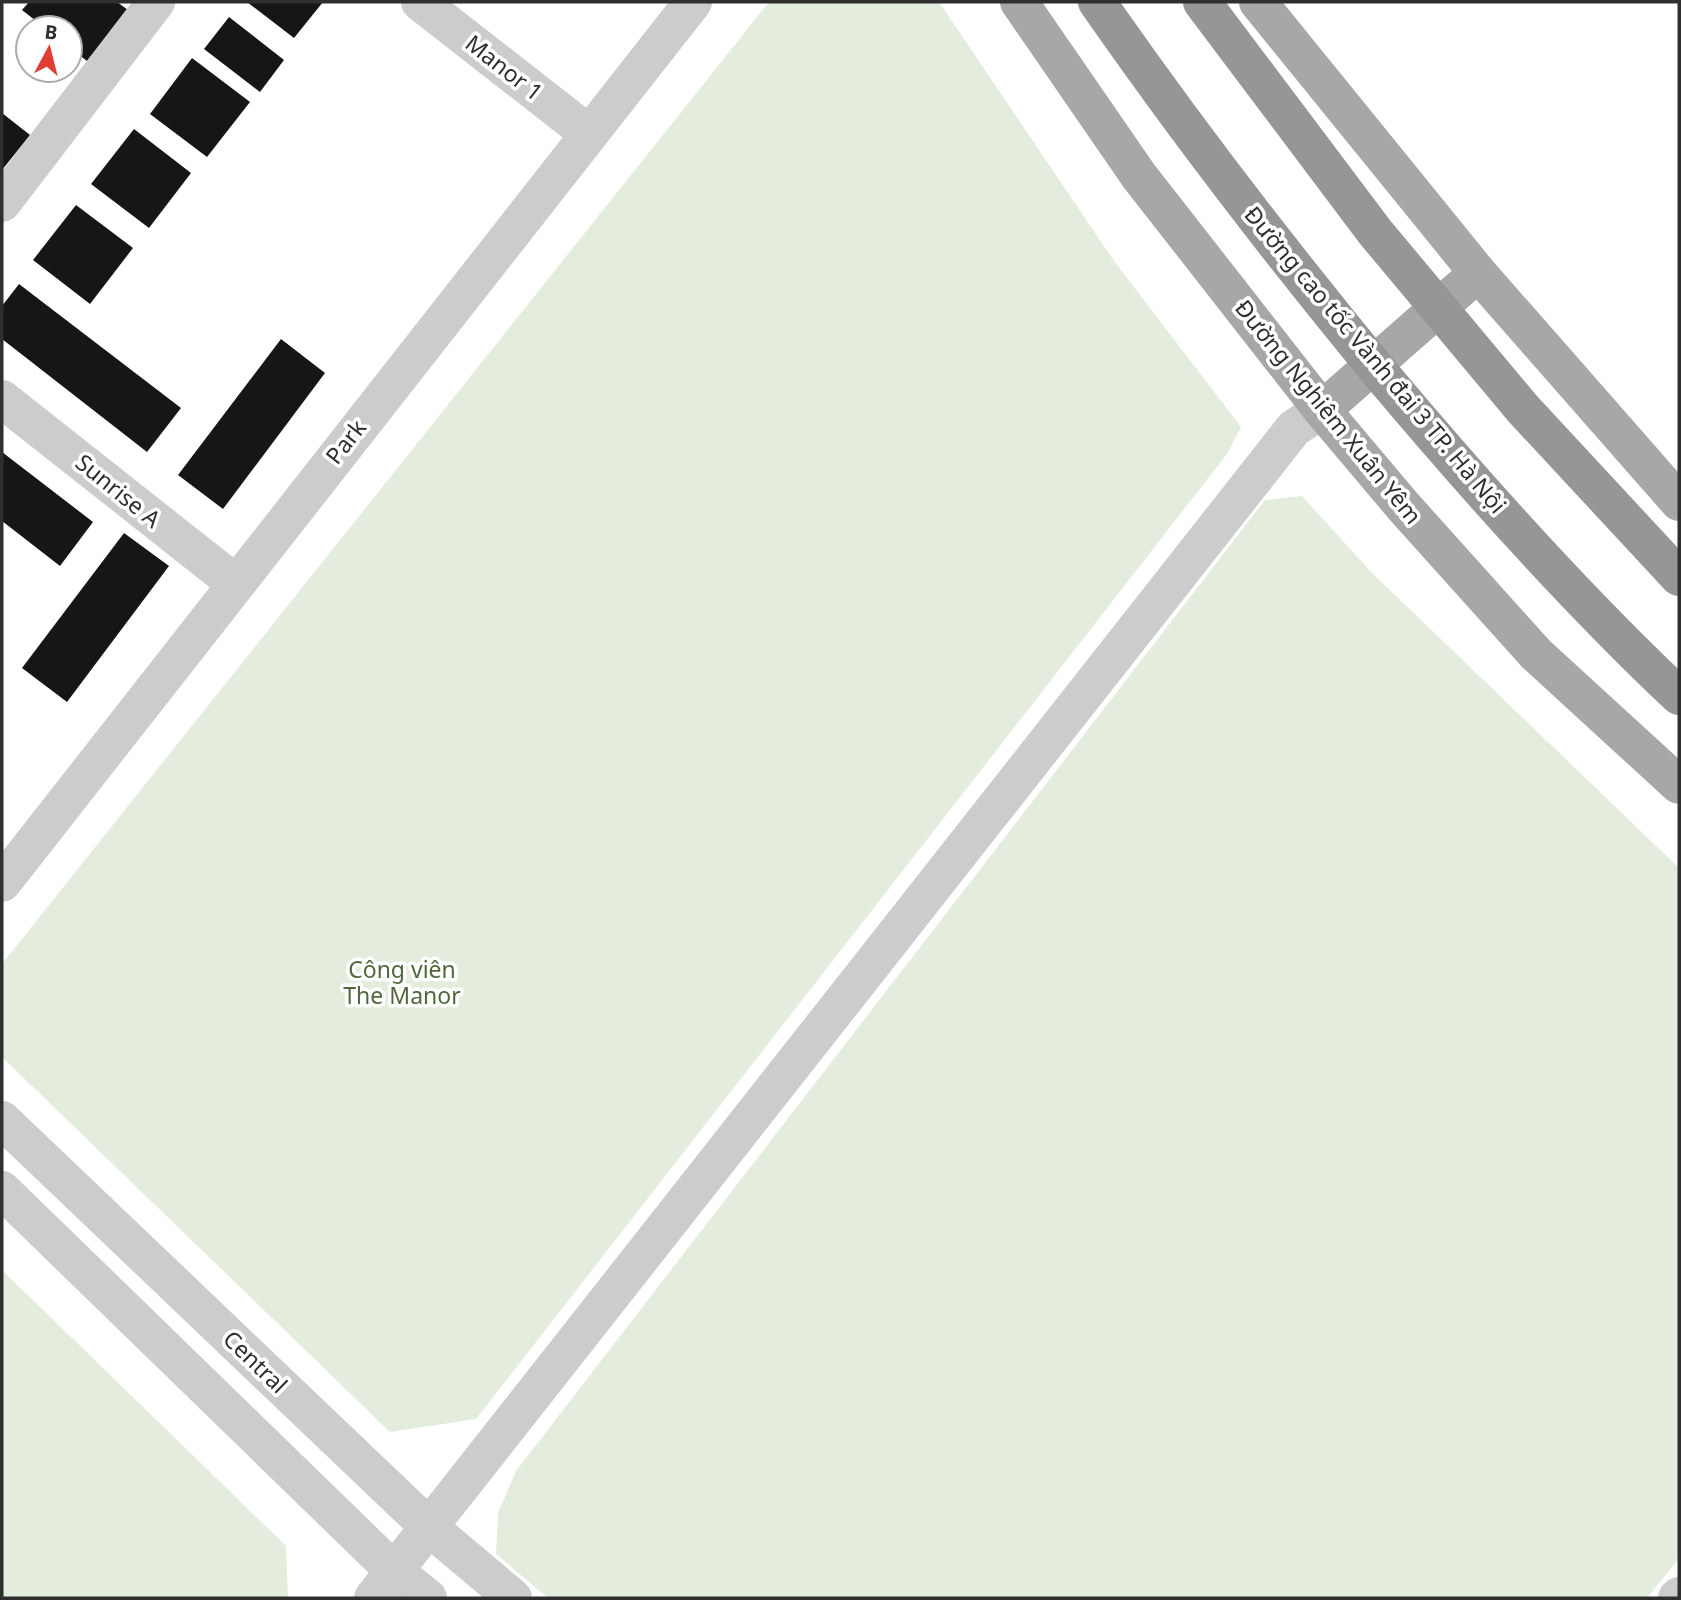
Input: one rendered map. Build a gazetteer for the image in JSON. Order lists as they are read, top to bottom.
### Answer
{
  "streets": {
    "highway": ["Đường cao tốc Vành đai 3 TP. Hà Nội"],
    "main road": ["Đường Nghiêm Xuân Yêm"],
    "street": [
      "Manor 1",
      "Park",
      "Sunrise A",
      "Central"
    ]
  },
  "crossings": [
    ["Manor 1", "Park"],
    ["Park", "Sunrise A"]
  ],
  "parks": ["Công viên The Manor"],
  "north": "top"
}
